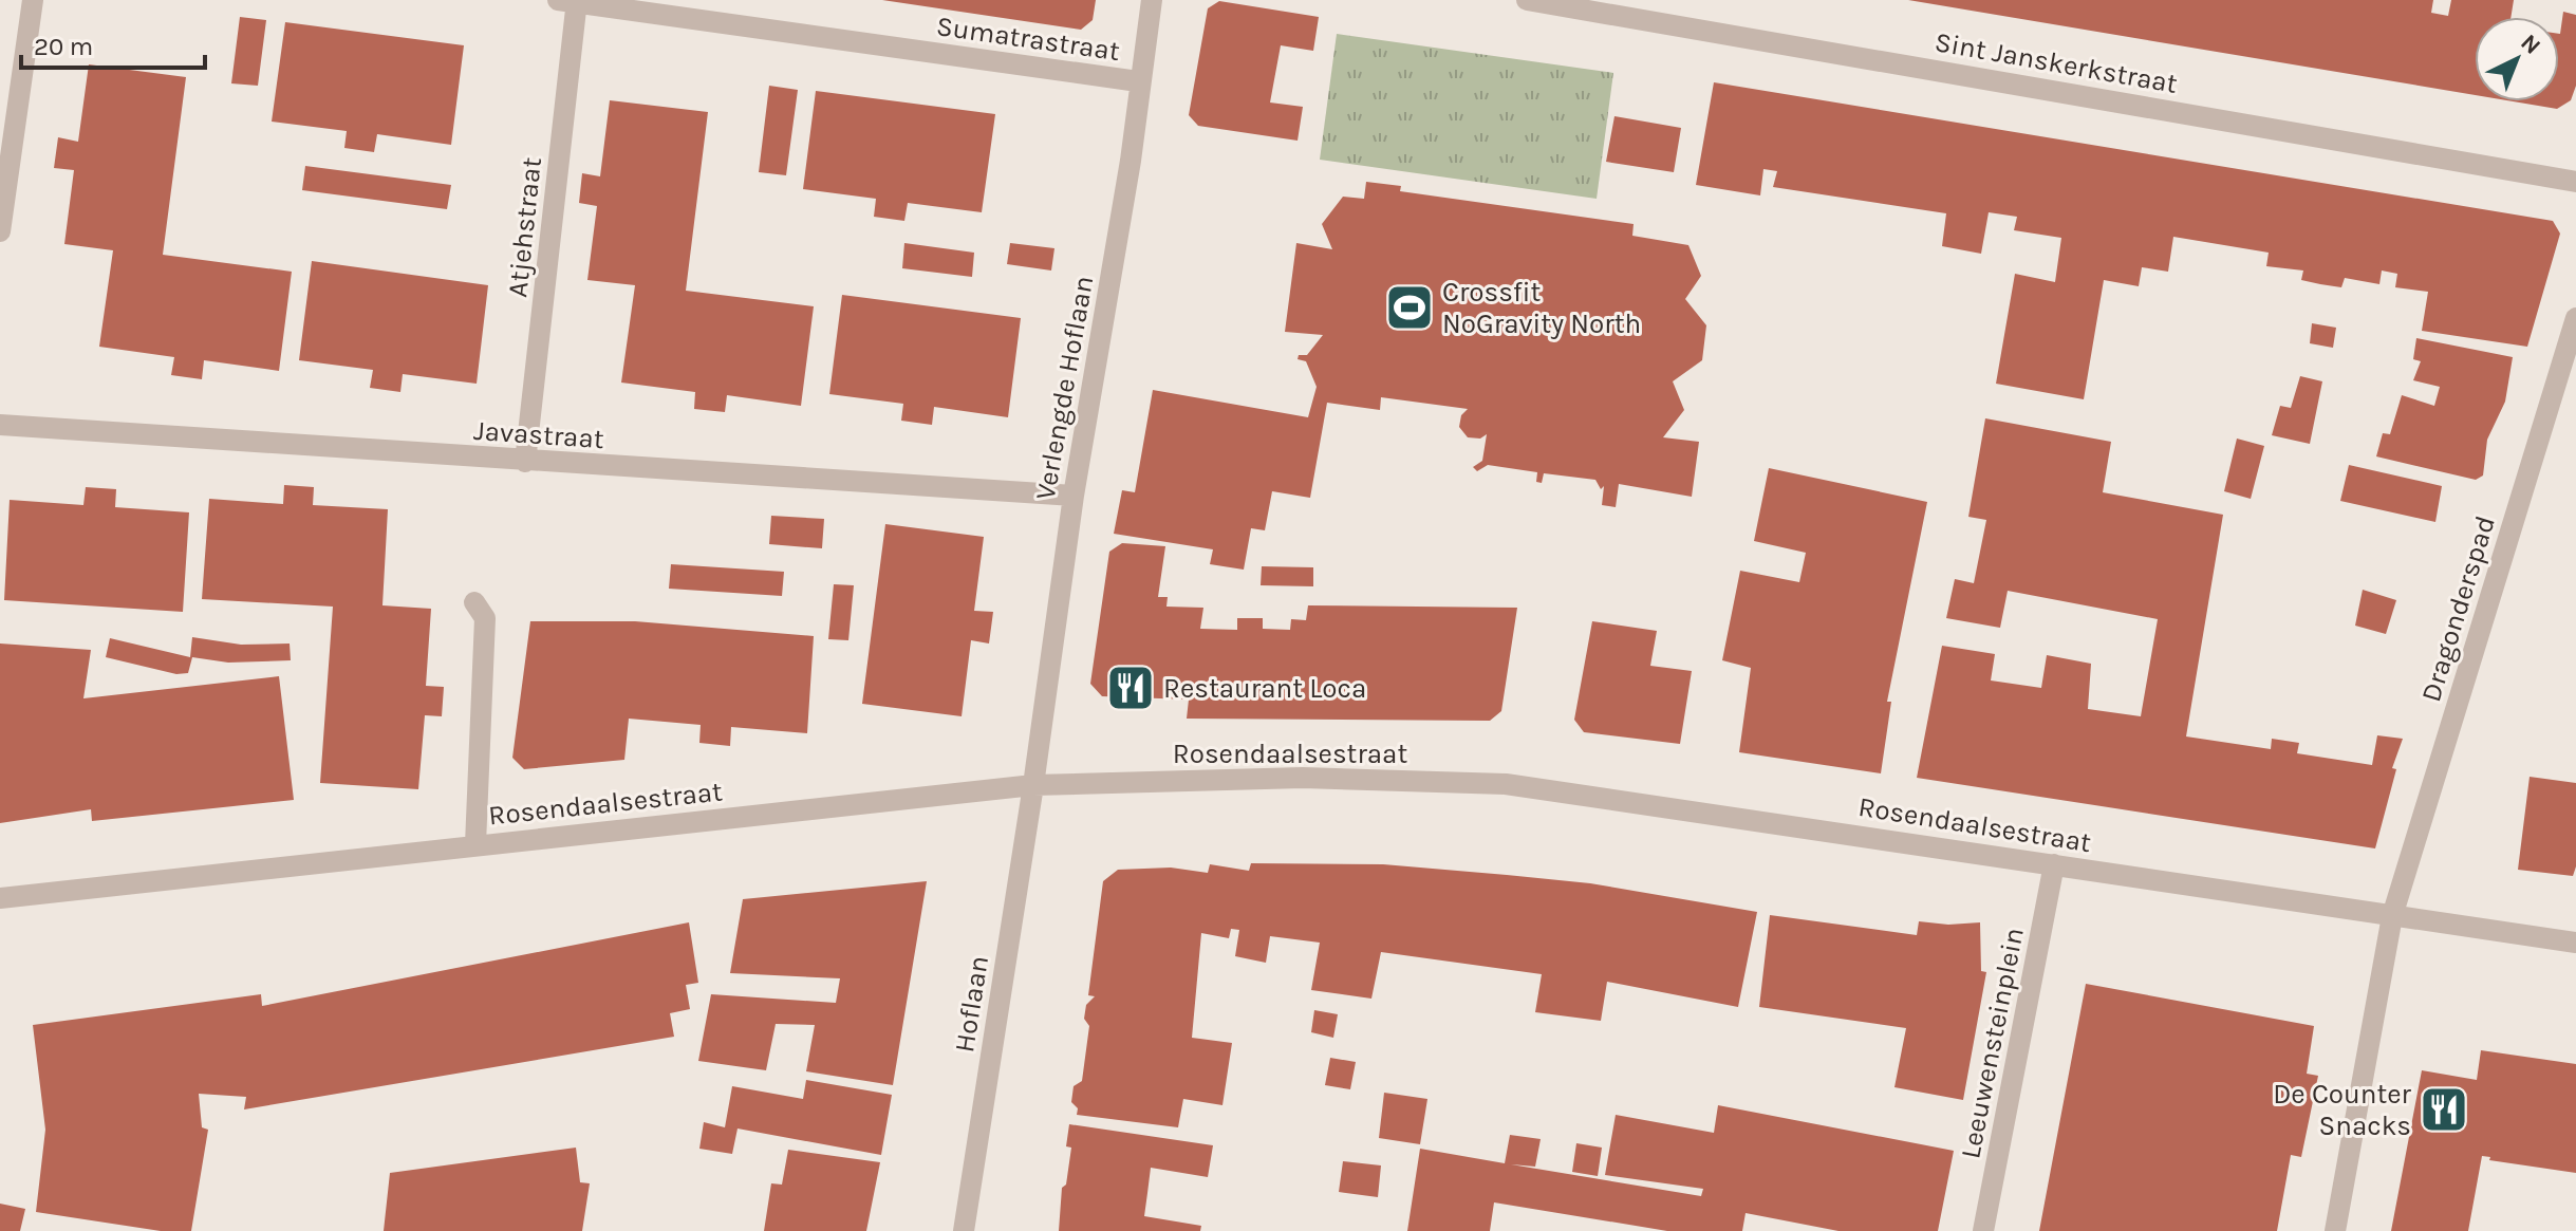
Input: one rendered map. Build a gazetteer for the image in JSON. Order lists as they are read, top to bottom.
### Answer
{
  "streets": {
    "street": [
      "Sumatrastraat",
      "Sint Janskerkstraat",
      "Atjehstraat",
      "Verlengde Hoflaan",
      "Javastraat",
      "Dragonderspad",
      "Rosendaalsestraat",
      "Hoflaan",
      "Leeuwensteinplein"
    ]
  },
  "crossings": [
    ["Sumatrastraat", "Atjehstraat"],
    ["Sumatrastraat", "Verlengde Hoflaan"],
    ["Atjehstraat", "Javastraat"],
    ["Verlengde Hoflaan", "Javastraat"],
    ["Verlengde Hoflaan", "Rosendaalsestraat"],
    ["Verlengde Hoflaan", "Hoflaan"],
    ["Dragonderspad", "Rosendaalsestraat"],
    ["Rosendaalsestraat", "Hoflaan"],
    ["Rosendaalsestraat", "Leeuwensteinplein"]
  ],
  "places": {
    "sports": ["Crossfit NoGravity North"],
    "restaurant": ["Restaurant Loca", "De Counter Snacks"]
  },
  "scale_bar": "20 m",
  "north": "top right"
}
